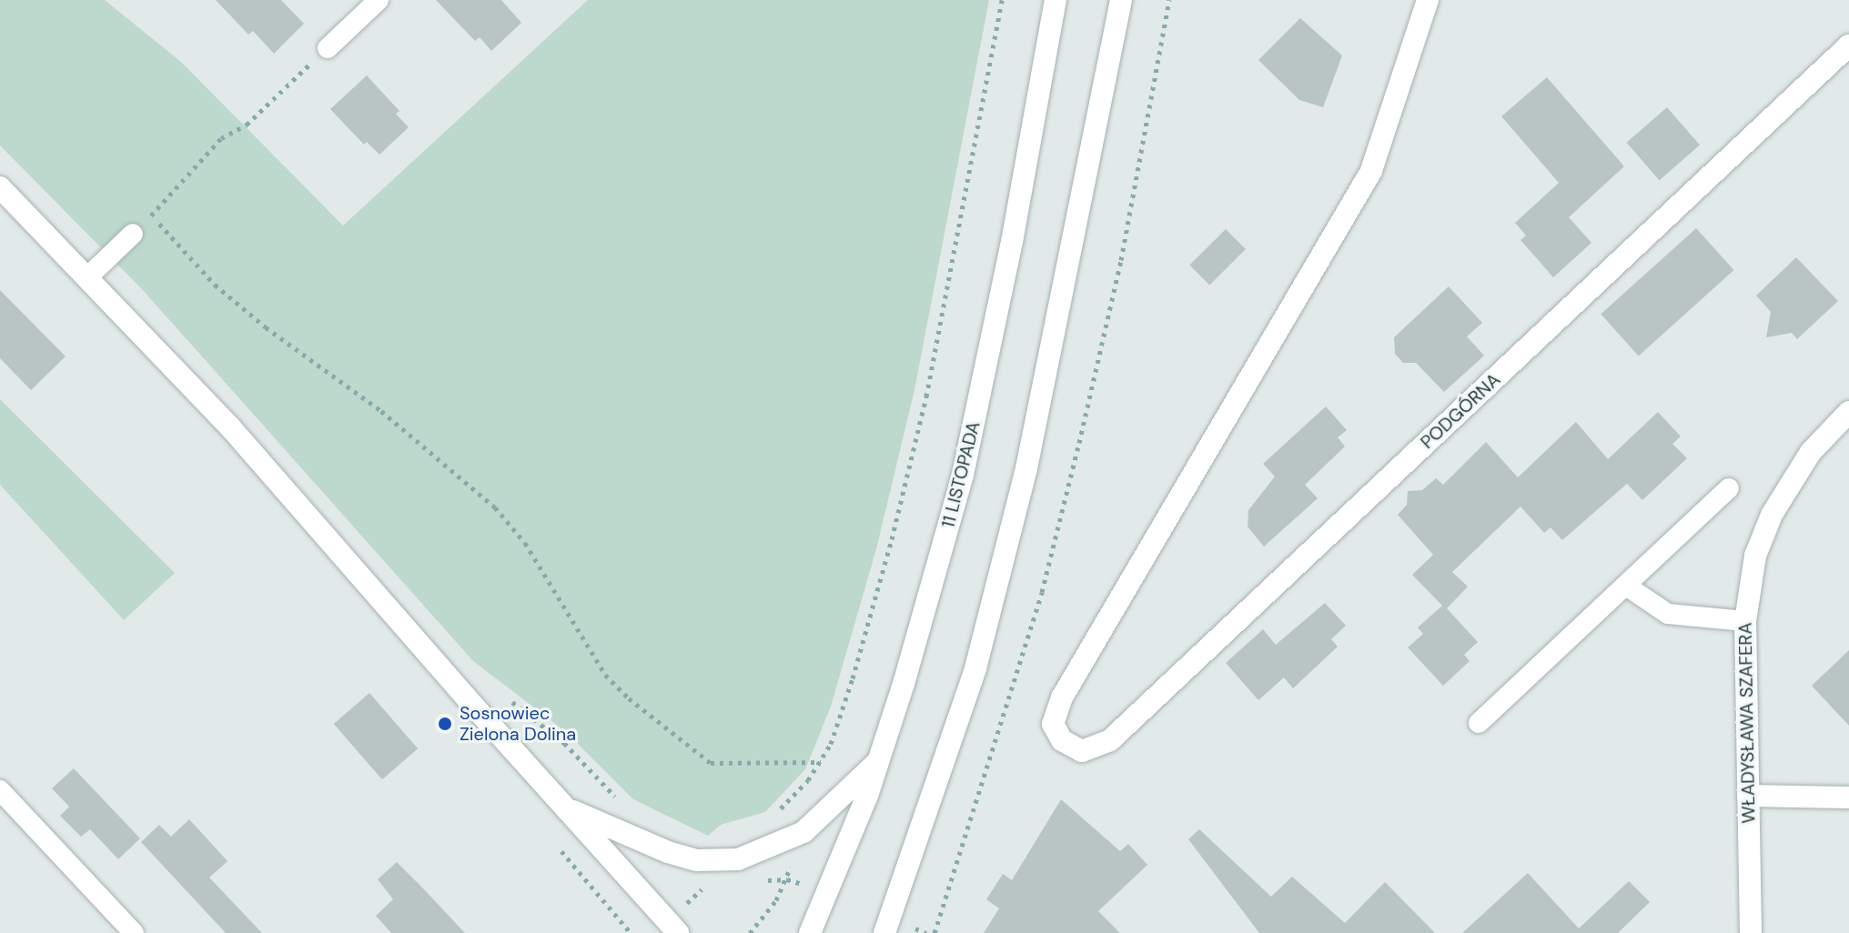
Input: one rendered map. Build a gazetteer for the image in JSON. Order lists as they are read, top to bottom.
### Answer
{
  "streets": {
    "street": ["PODGÓRNA", "11 LISTOPADA", "WŁADYSŁAWA SZAFERA"]
  },
  "places": ["Sosnowiec Zielona Dolina"]
}
